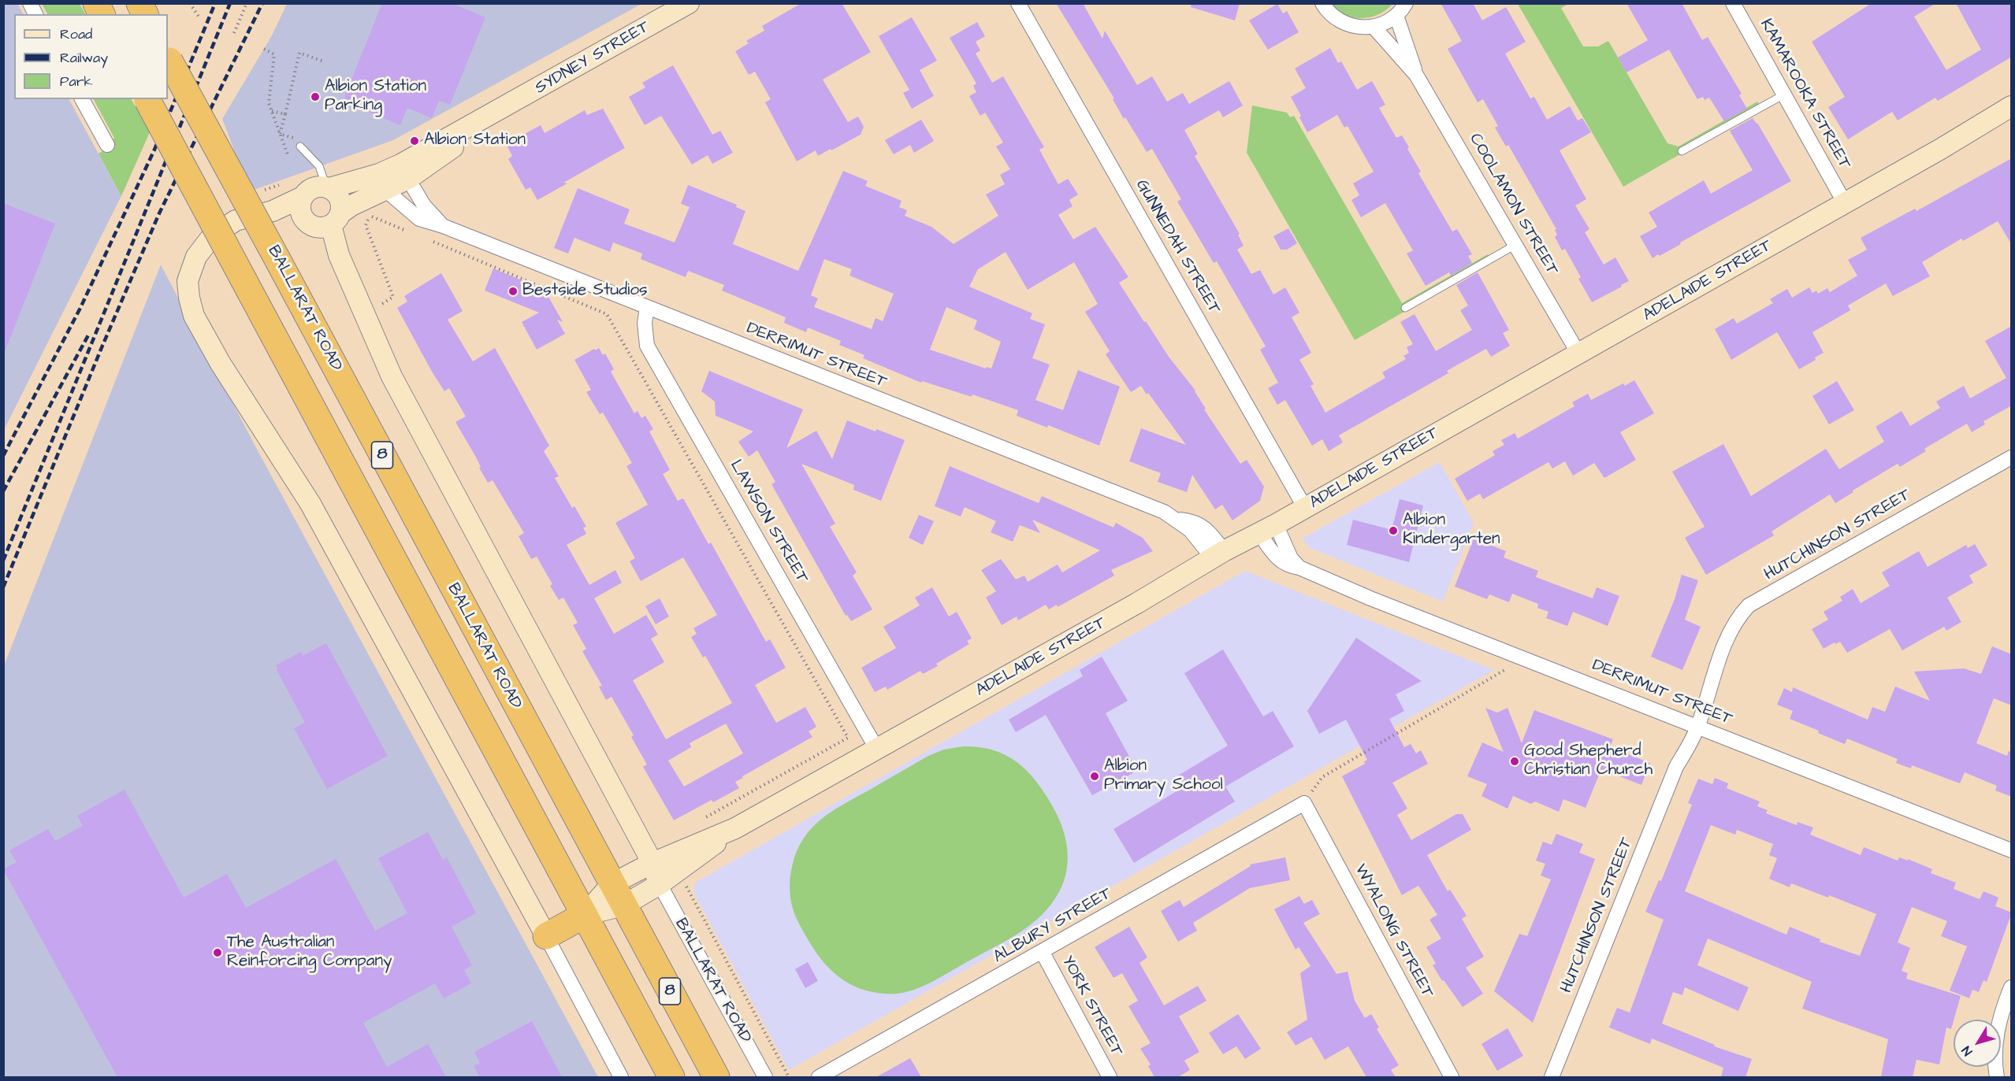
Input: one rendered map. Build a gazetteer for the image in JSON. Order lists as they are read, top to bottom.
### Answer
{
  "streets": {
    "highway": ["BALLARAT ROAD", "8"],
    "street": [
      "SYDNEY STREET",
      "KAMAROOKA STREET",
      "COOLAMON STREET",
      "GUNNEDAH STREET",
      "ADELAIDE STREET",
      "DERRIMUT STREET",
      "LAWSON STREET",
      "HUTCHINSON STREET",
      "ALBURY STREET",
      "WYALONG STREET",
      "YORK STREET"
    ]
  },
  "crossings": [
    ["SYDNEY STREET", "DERRIMUT STREET"],
    ["KAMAROOKA STREET", "ADELAIDE STREET"],
    ["COOLAMON STREET", "ADELAIDE STREET"],
    ["GUNNEDAH STREET", "ADELAIDE STREET"],
    ["ADELAIDE STREET", "BALLARAT ROAD"],
    ["ADELAIDE STREET", "DERRIMUT STREET"],
    ["ADELAIDE STREET", "8"],
    ["ADELAIDE STREET", "LAWSON STREET"],
    ["DERRIMUT STREET", "LAWSON STREET"],
    ["DERRIMUT STREET", "HUTCHINSON STREET"],
    ["ALBURY STREET", "WYALONG STREET"],
    ["ALBURY STREET", "YORK STREET"]
  ],
  "places": [
    "Albion Station Parking",
    "Albion Station",
    "Bestside Studios",
    "Albion Kindergarten",
    "Good Shepherd Christian Church",
    "Albion Primary School",
    "The Australian Reinforcing Company"
  ],
  "legend": ["Road", "Railway", "Park"],
  "north": "bottom left"
}
